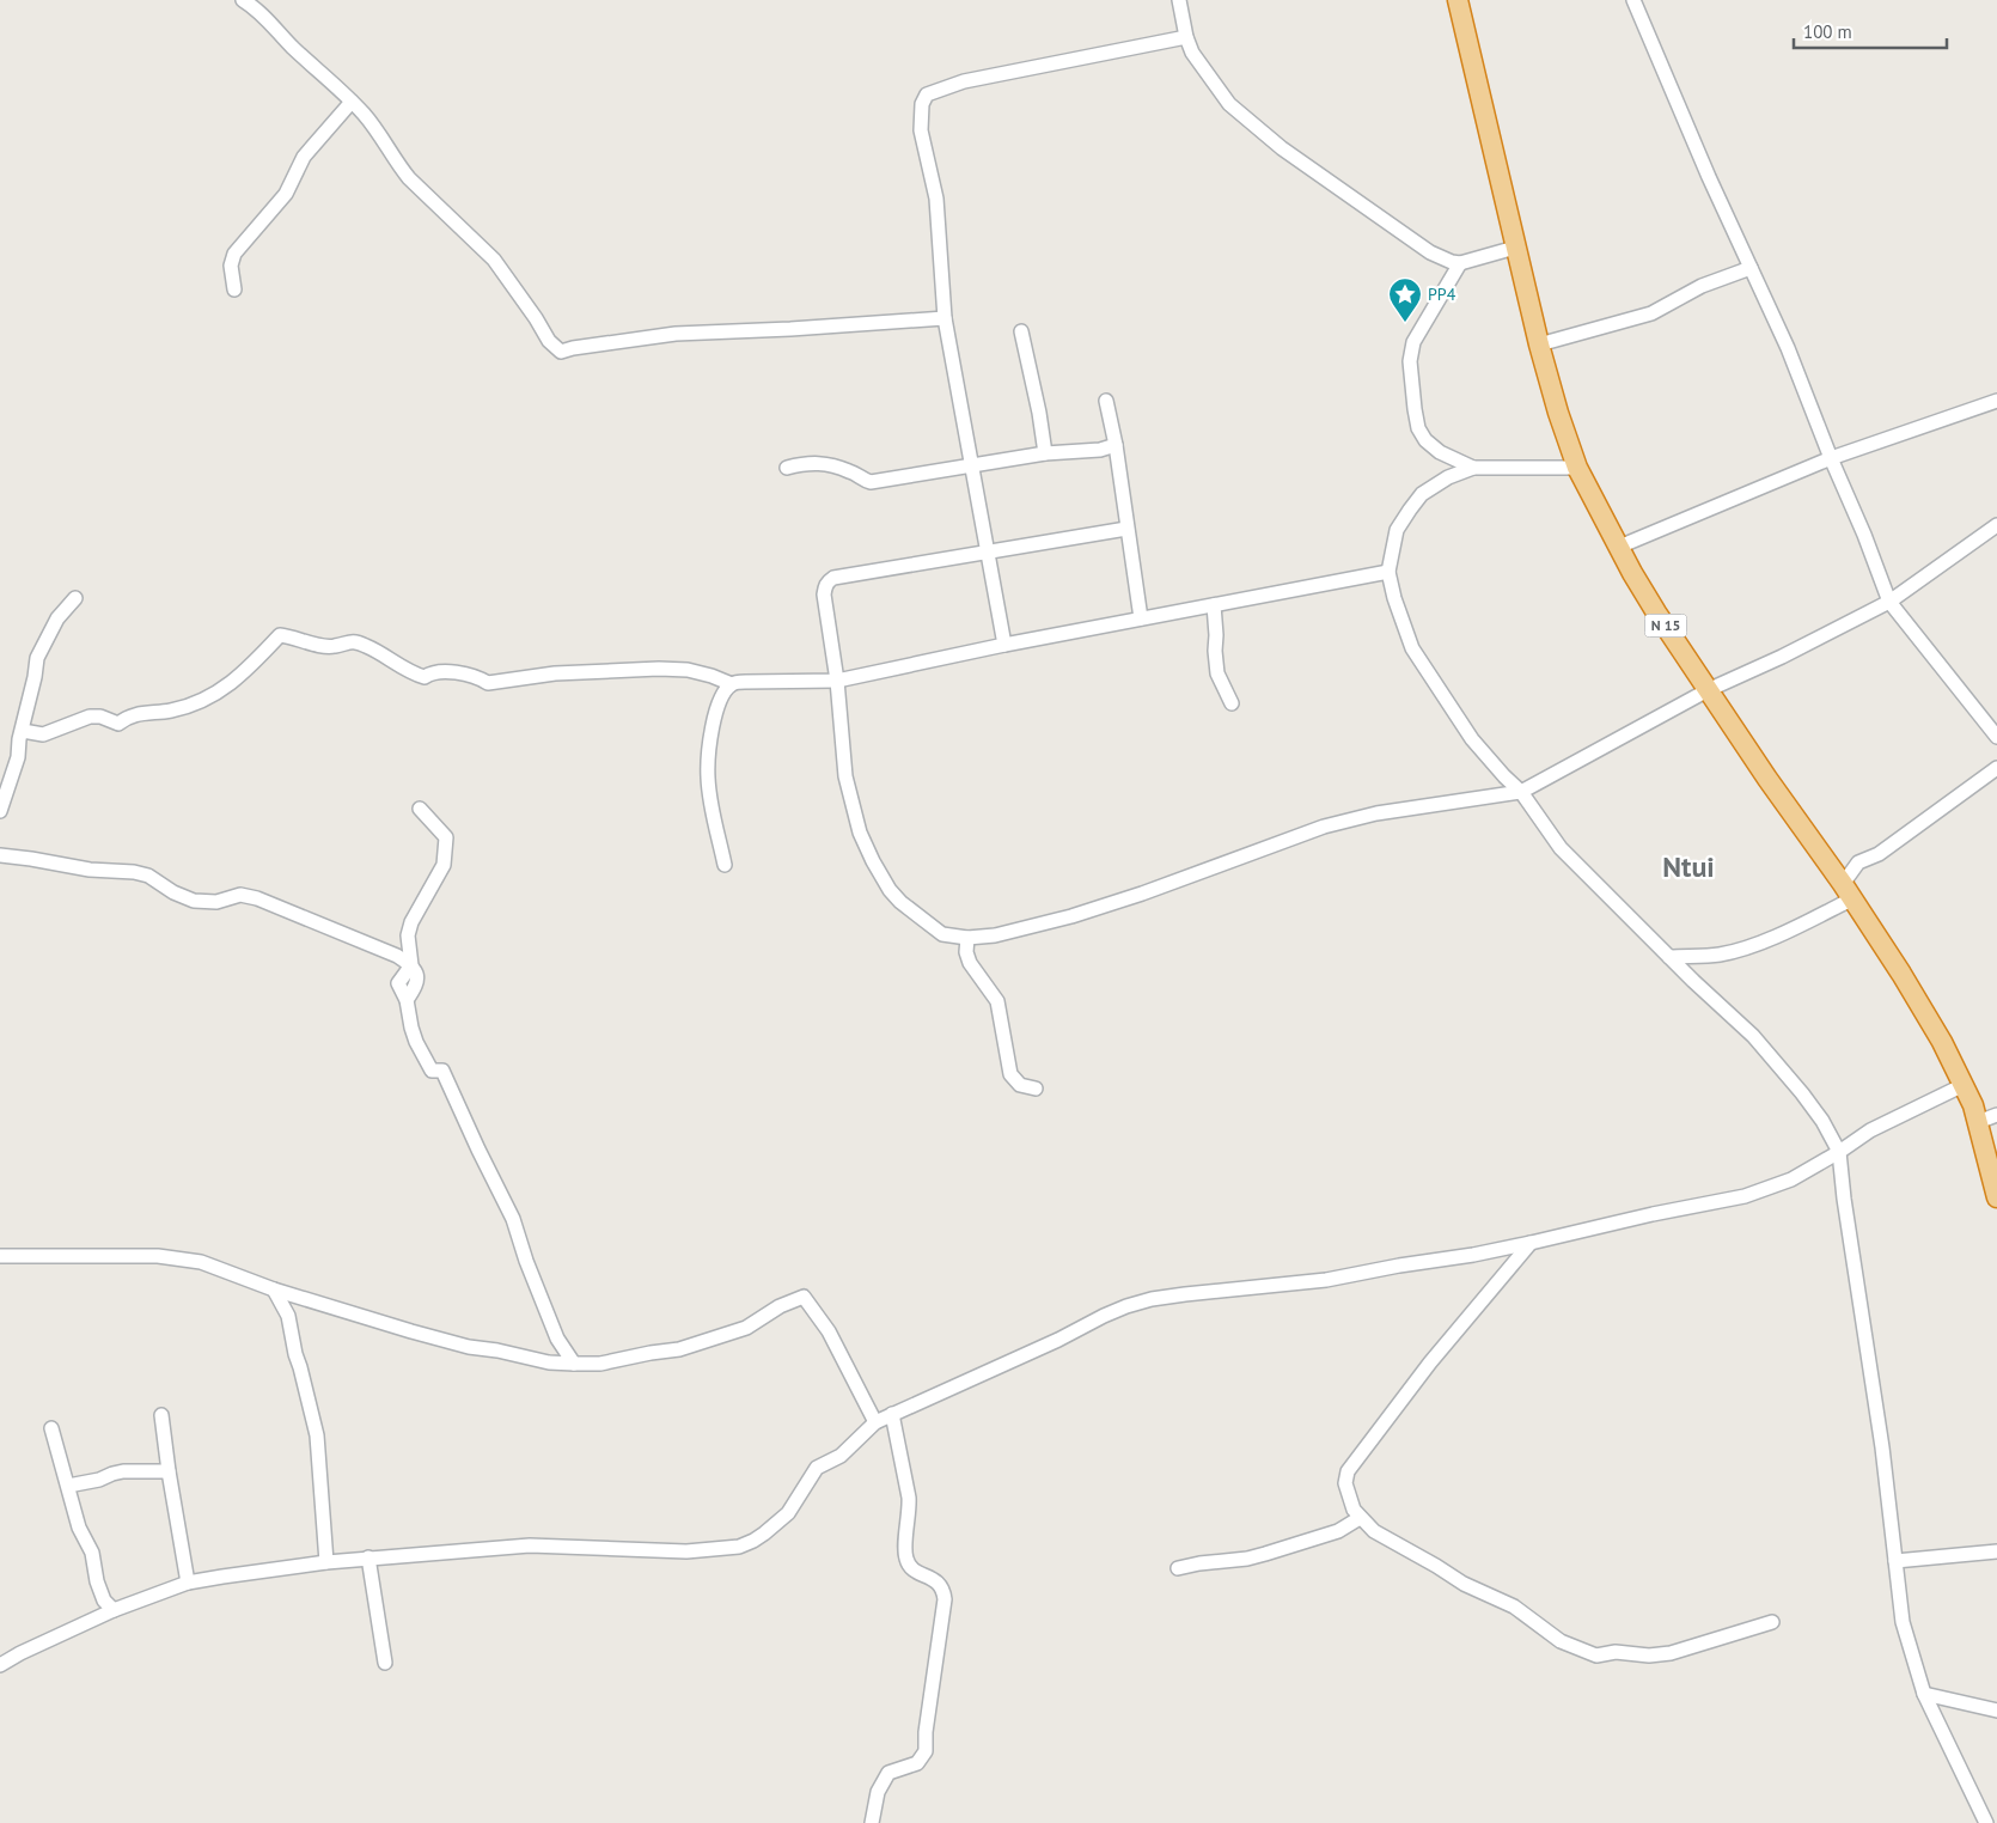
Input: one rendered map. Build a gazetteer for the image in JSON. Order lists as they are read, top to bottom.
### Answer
{
  "streets": {
    "highway": ["N 15"]
  },
  "districts": ["Ntui"],
  "places": {
    "place": ["PP4"]
  },
  "scale_bar": "100 m"
}
